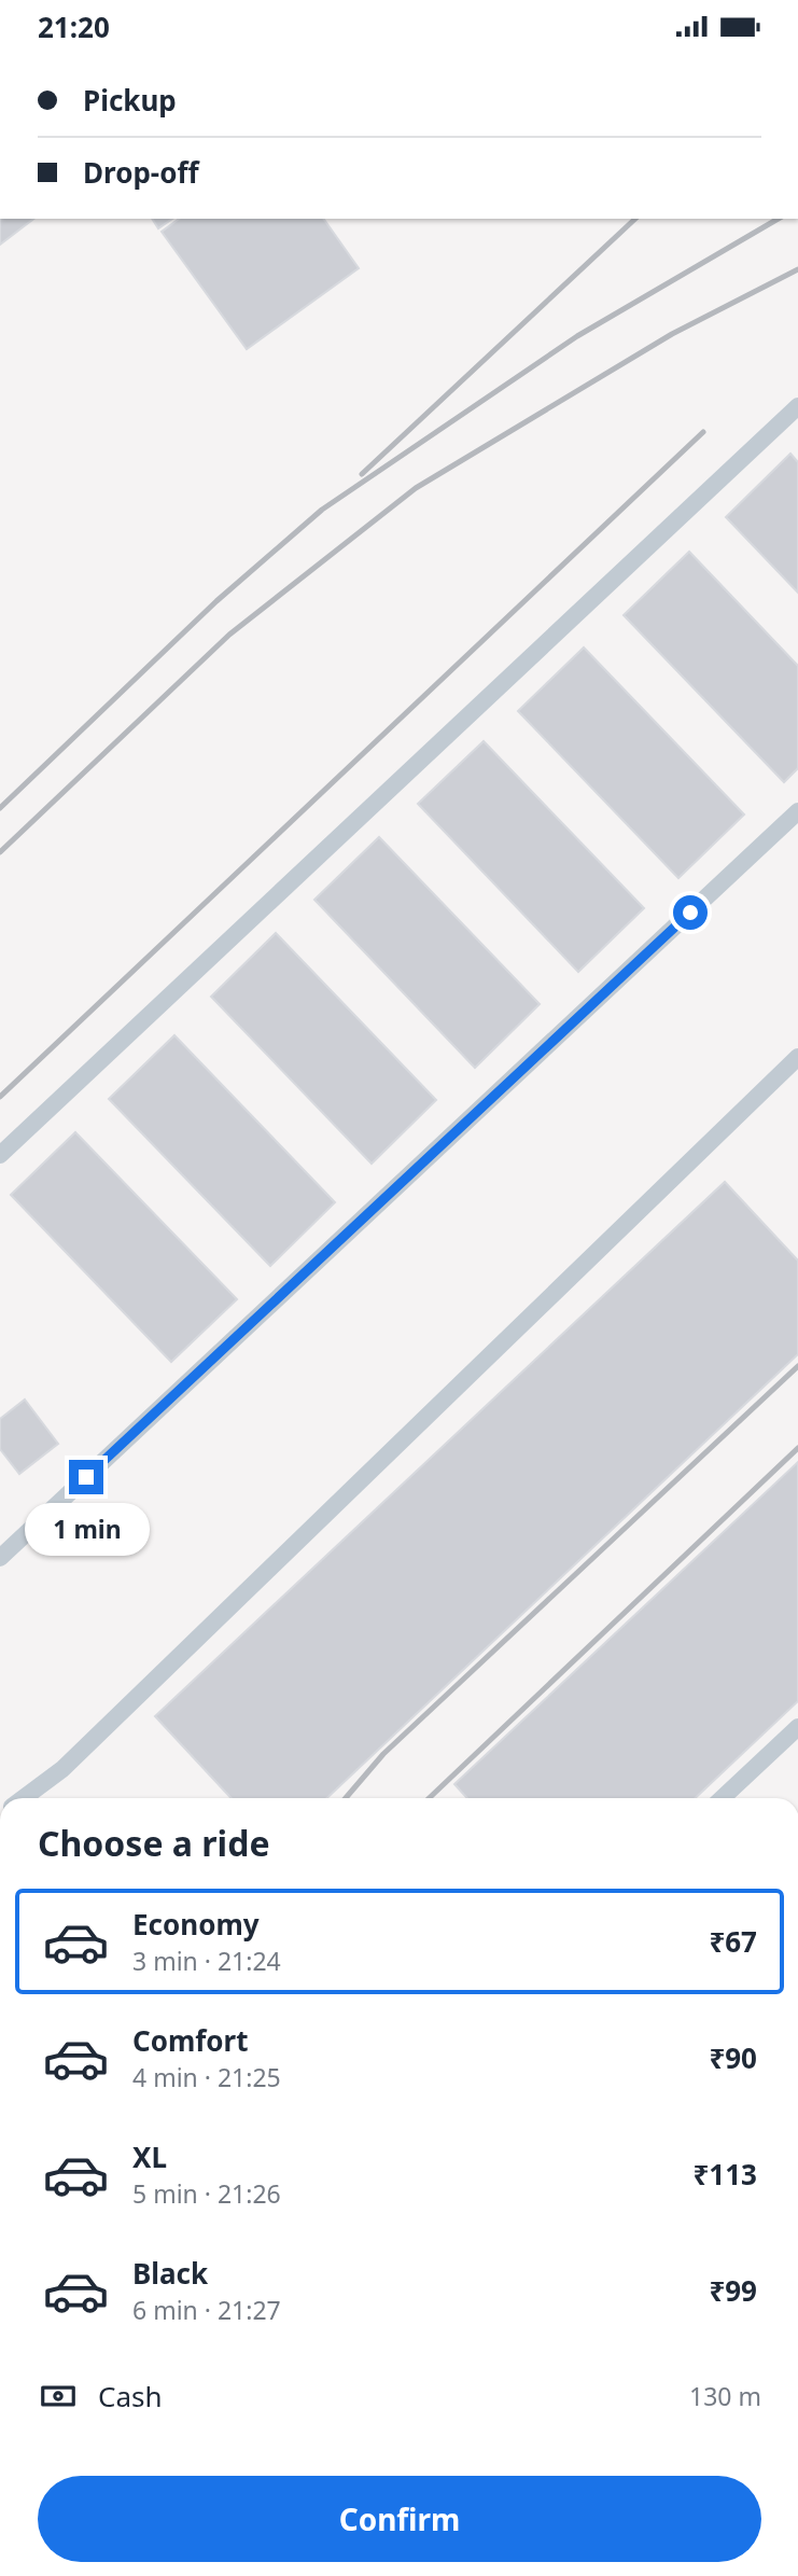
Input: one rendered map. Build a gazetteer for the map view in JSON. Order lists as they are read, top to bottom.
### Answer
{
  "page": {
    "status": "21:20",
    "banner": ["Pickup", "Drop-off"],
    "bubble": "1 min",
    "heading": "Choose a ride",
    "list": [
      {
        "name": "Economy",
        "note": "3 min · 21:24",
        "value": "₹67"
      },
      {
        "name": "Comfort",
        "note": "4 min · 21:25",
        "value": "₹90"
      },
      {
        "name": "XL",
        "note": "5 min · 21:26",
        "value": "₹113"
      },
      {
        "name": "Black",
        "note": "6 min · 21:27",
        "value": "₹99"
      }
    ],
    "pay": ["Cash", "130 m"],
    "buttons": "Confirm"
  }
}
